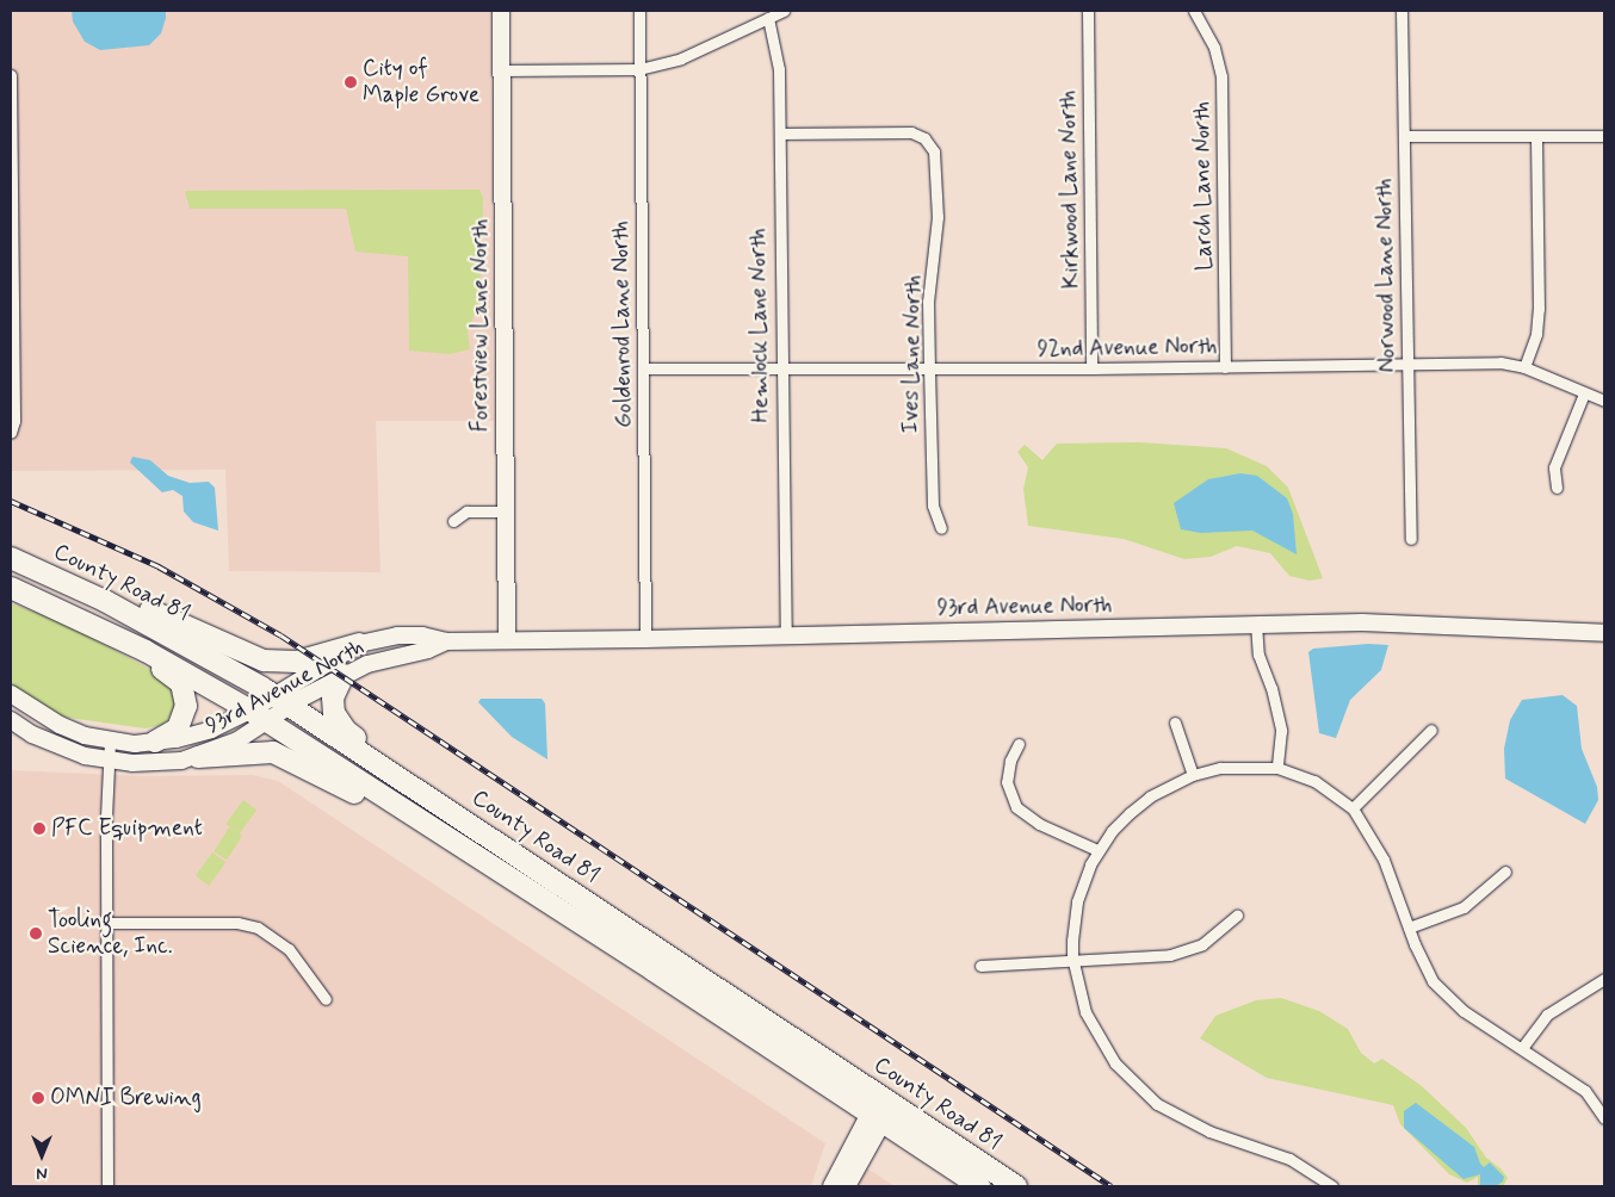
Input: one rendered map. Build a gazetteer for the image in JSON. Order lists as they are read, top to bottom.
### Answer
{
  "streets": {
    "highway": ["County Road 81"],
    "street": [
      "Larch Lane North",
      "Kirkwood Lane North",
      "Norwood Lane North",
      "Goldenrod Lane North",
      "Forestview Lane North",
      "Hemlock Lane North",
      "92nd Avenue North",
      "Ives Lane North",
      "93rd Avenue North"
    ]
  },
  "crossings": [
    ["Larch Lane North", "92nd Avenue North"],
    ["Kirkwood Lane North", "92nd Avenue North"],
    ["Norwood Lane North", "92nd Avenue North"],
    ["Goldenrod Lane North", "92nd Avenue North"],
    ["Goldenrod Lane North", "93rd Avenue North"],
    ["Forestview Lane North", "93rd Avenue North"],
    ["Hemlock Lane North", "92nd Avenue North"],
    ["Hemlock Lane North", "Ives Lane North"],
    ["Hemlock Lane North", "93rd Avenue North"],
    ["92nd Avenue North", "Ives Lane North"],
    ["County Road 81", "93rd Avenue North"]
  ],
  "places": [
    "City of Maple Grove",
    "PFC Equipment",
    "Tooling Science, Inc.",
    "OMNI Brewing"
  ],
  "north": "bottom"
}
